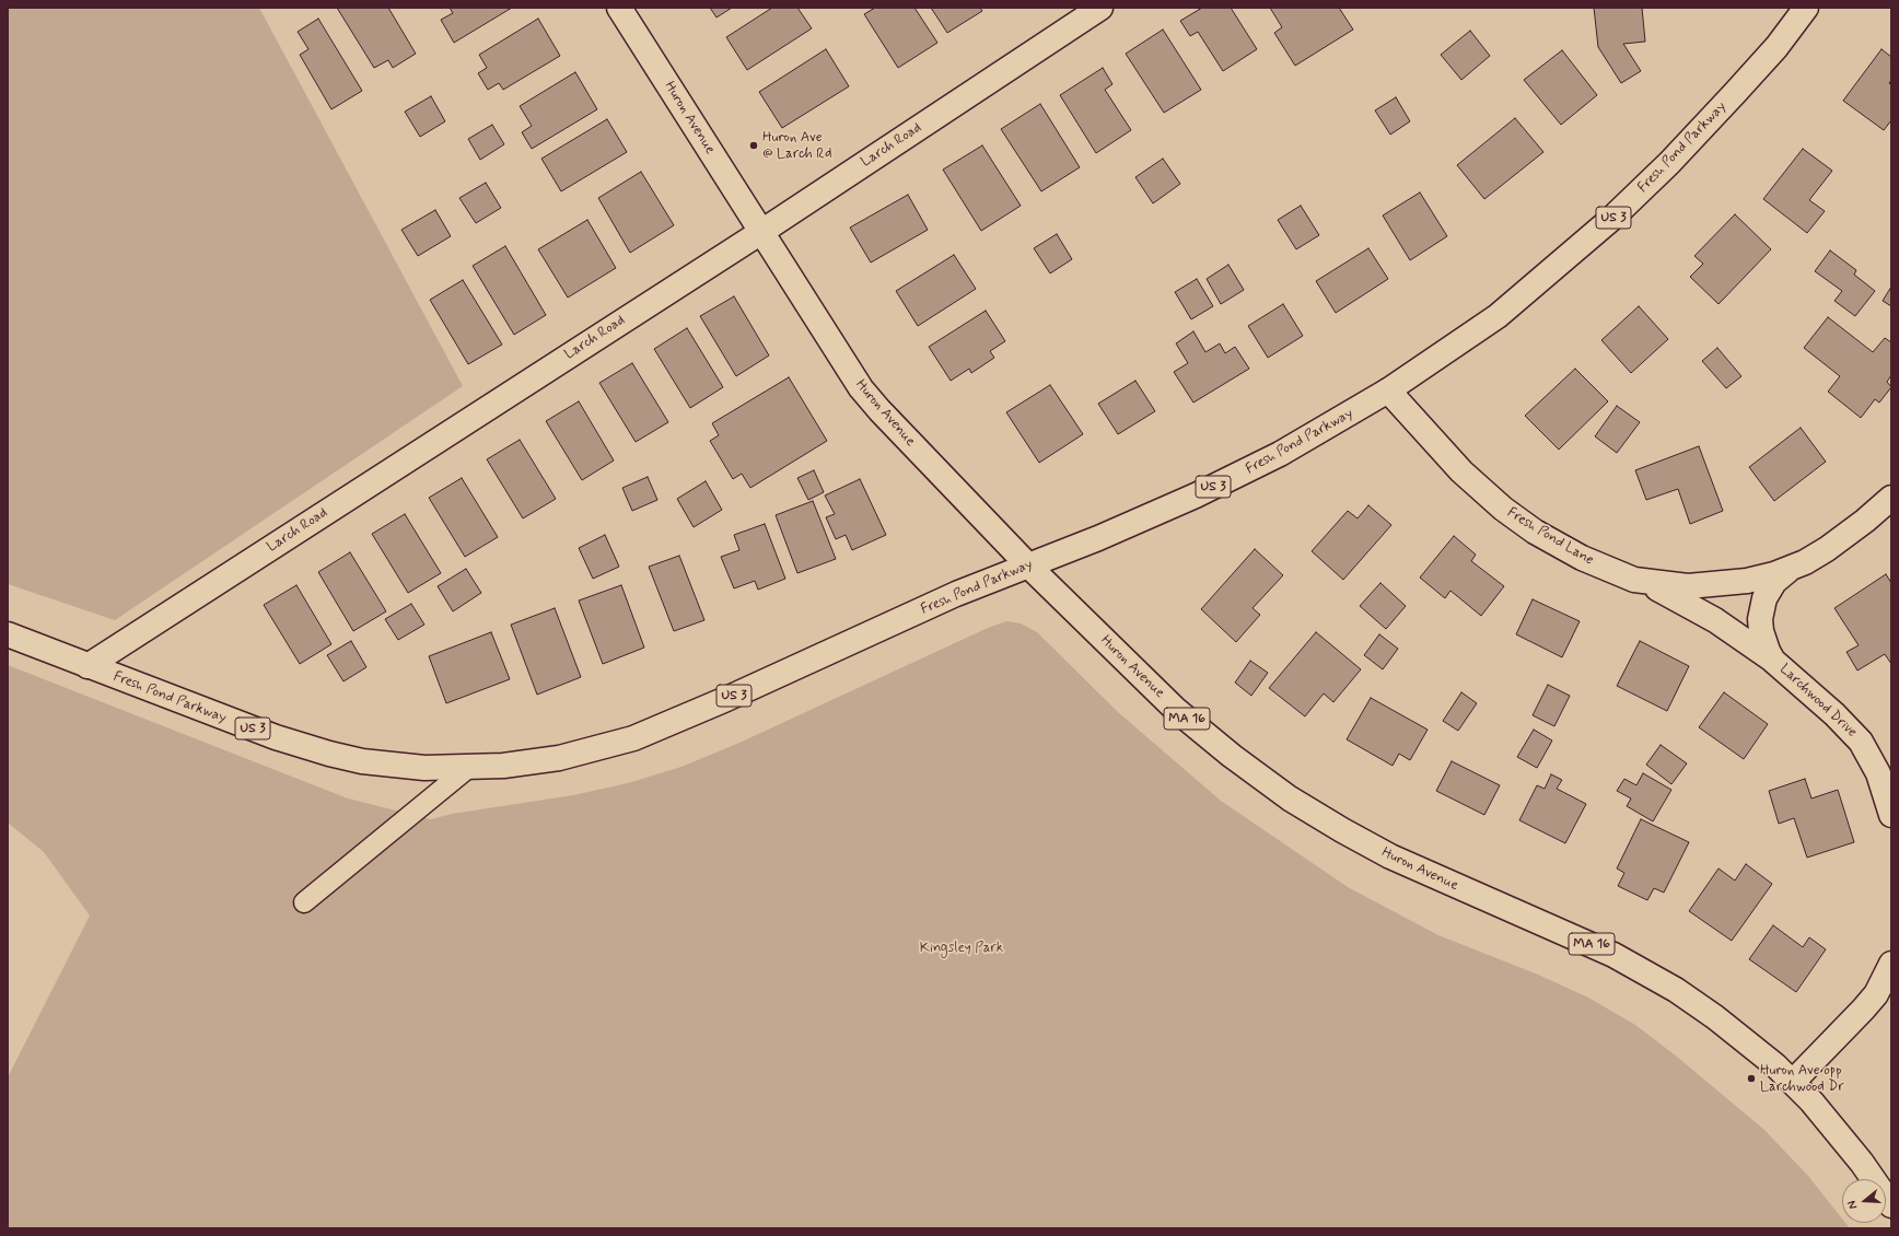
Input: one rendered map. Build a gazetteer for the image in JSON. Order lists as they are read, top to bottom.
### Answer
{
  "streets": {
    "main road": [
      "Huron Avenue",
      "Larch Road",
      "Fresh Pond Parkway",
      "US 3",
      "Fresh Pond Lane",
      "Larchwood Drive",
      "MA 16"
    ]
  },
  "crossings": [
    ["Huron Avenue", "Larch Road"],
    ["Huron Avenue", "Fresh Pond Parkway"],
    ["Larch Road", "Fresh Pond Parkway"],
    ["Fresh Pond Parkway", "Fresh Pond Lane"],
    ["Fresh Pond Lane", "Larchwood Drive"]
  ],
  "parks": ["Kingsley Park"],
  "places": ["Huron Ave @ Larch Rd", "Huron Ave opp Larchwood Dr"],
  "north": "left"
}
